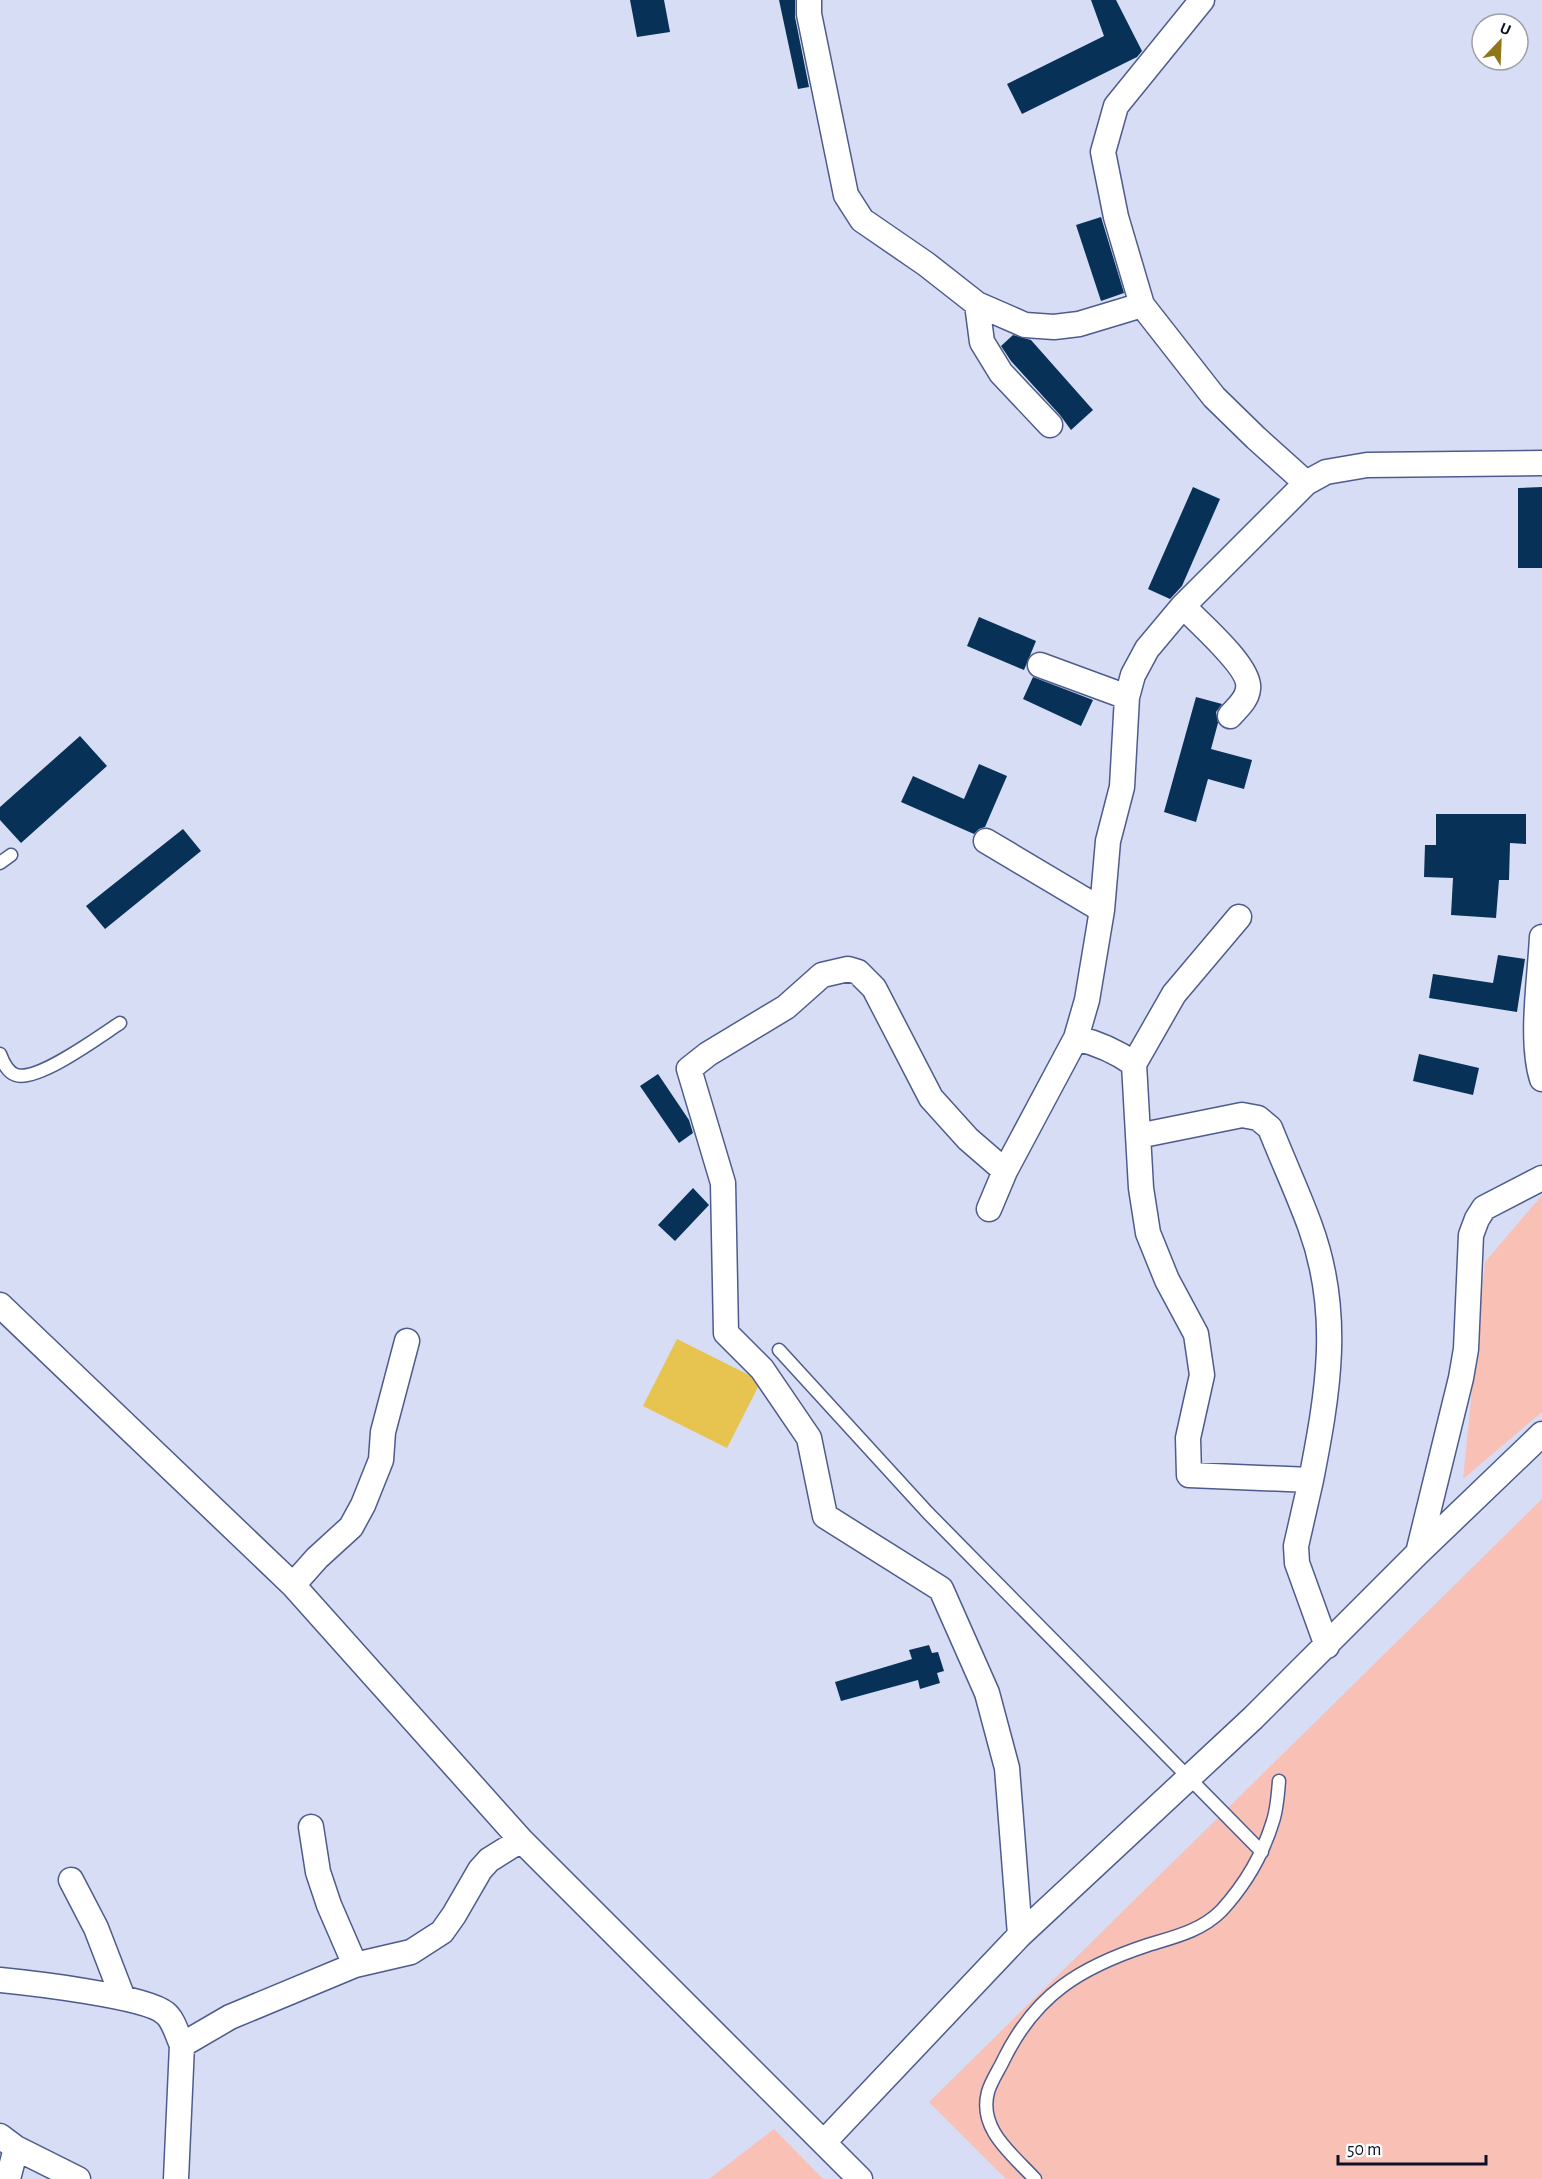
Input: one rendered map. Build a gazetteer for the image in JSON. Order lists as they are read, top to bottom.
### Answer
{
  "scale_bar": "50 m",
  "north": "top right"
}
